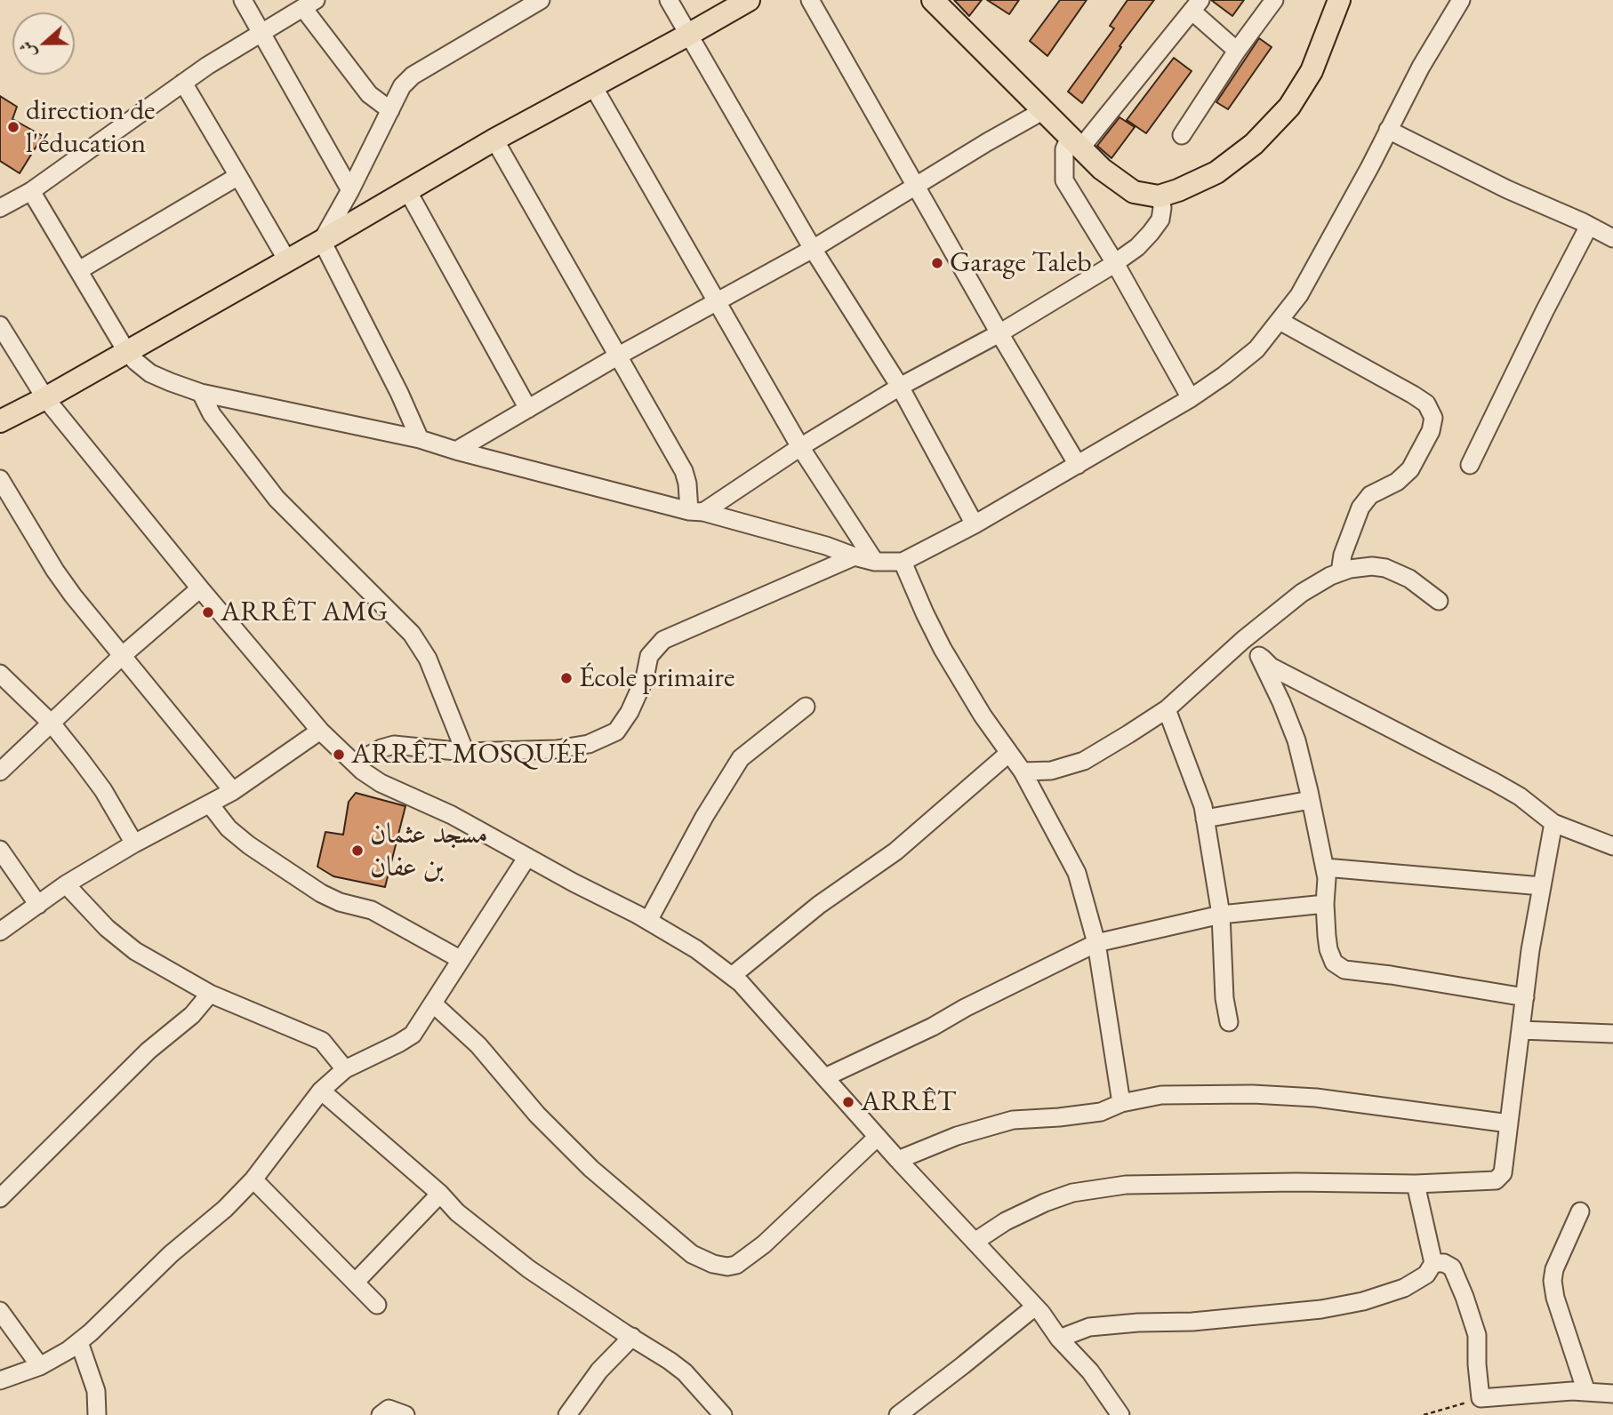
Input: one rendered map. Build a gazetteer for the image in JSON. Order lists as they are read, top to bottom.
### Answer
{
  "places": [
    "direction de l'éducation",
    "Garage Taleb",
    "ARRÊT AMG",
    "École primaire",
    "ARRÊT MOSQUÉE",
    "مسجد عثمان بن عفان",
    "ARRÊT"
  ],
  "north": "left"
}
